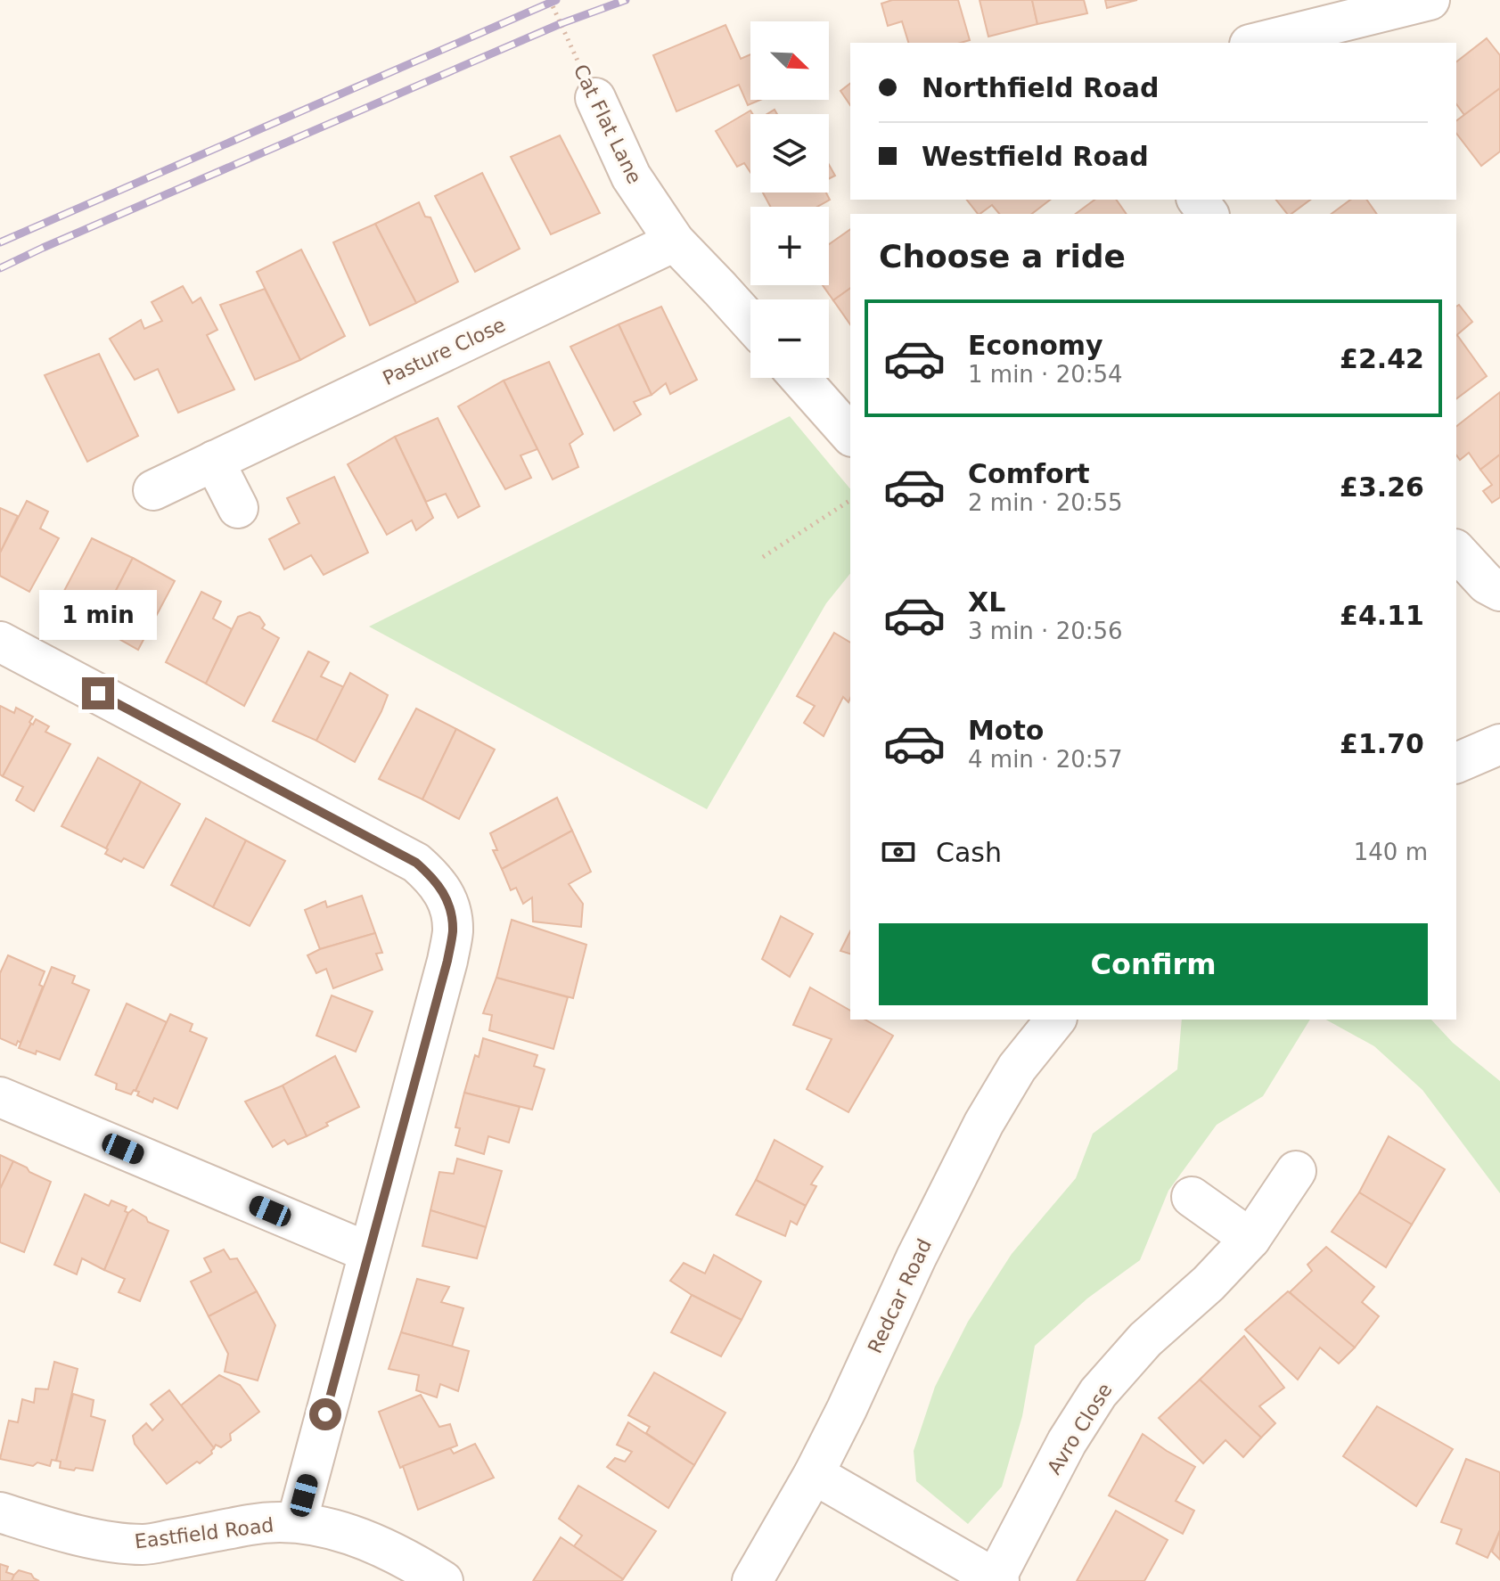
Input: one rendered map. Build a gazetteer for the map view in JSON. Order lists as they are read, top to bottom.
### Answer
{
  "streets": {
    "street": [
      "Cat Flat Lane",
      "Pasture Close",
      "Redcar Road",
      "Avro Close",
      "Eastfield Road"
    ]
  },
  "crossings": [
    ["Cat Flat Lane", "Pasture Close"]
  ],
  "north": "bottom right",
  "page": {
    "map_buttons": ["+", "−"],
    "banner": ["Northfield Road", "Westfield Road"],
    "heading": "Choose a ride",
    "list": [
      {
        "name": "Economy",
        "note": "1 min · 20:54",
        "value": "£2.42"
      },
      {
        "name": "Comfort",
        "note": "2 min · 20:55",
        "value": "£3.26"
      },
      {
        "name": "XL",
        "note": "3 min · 20:56",
        "value": "£4.11"
      },
      {
        "name": "Moto",
        "note": "4 min · 20:57",
        "value": "£1.70"
      }
    ],
    "bubble": "1 min",
    "pay": ["Cash", "140 m"],
    "buttons": "Confirm"
  }
}
